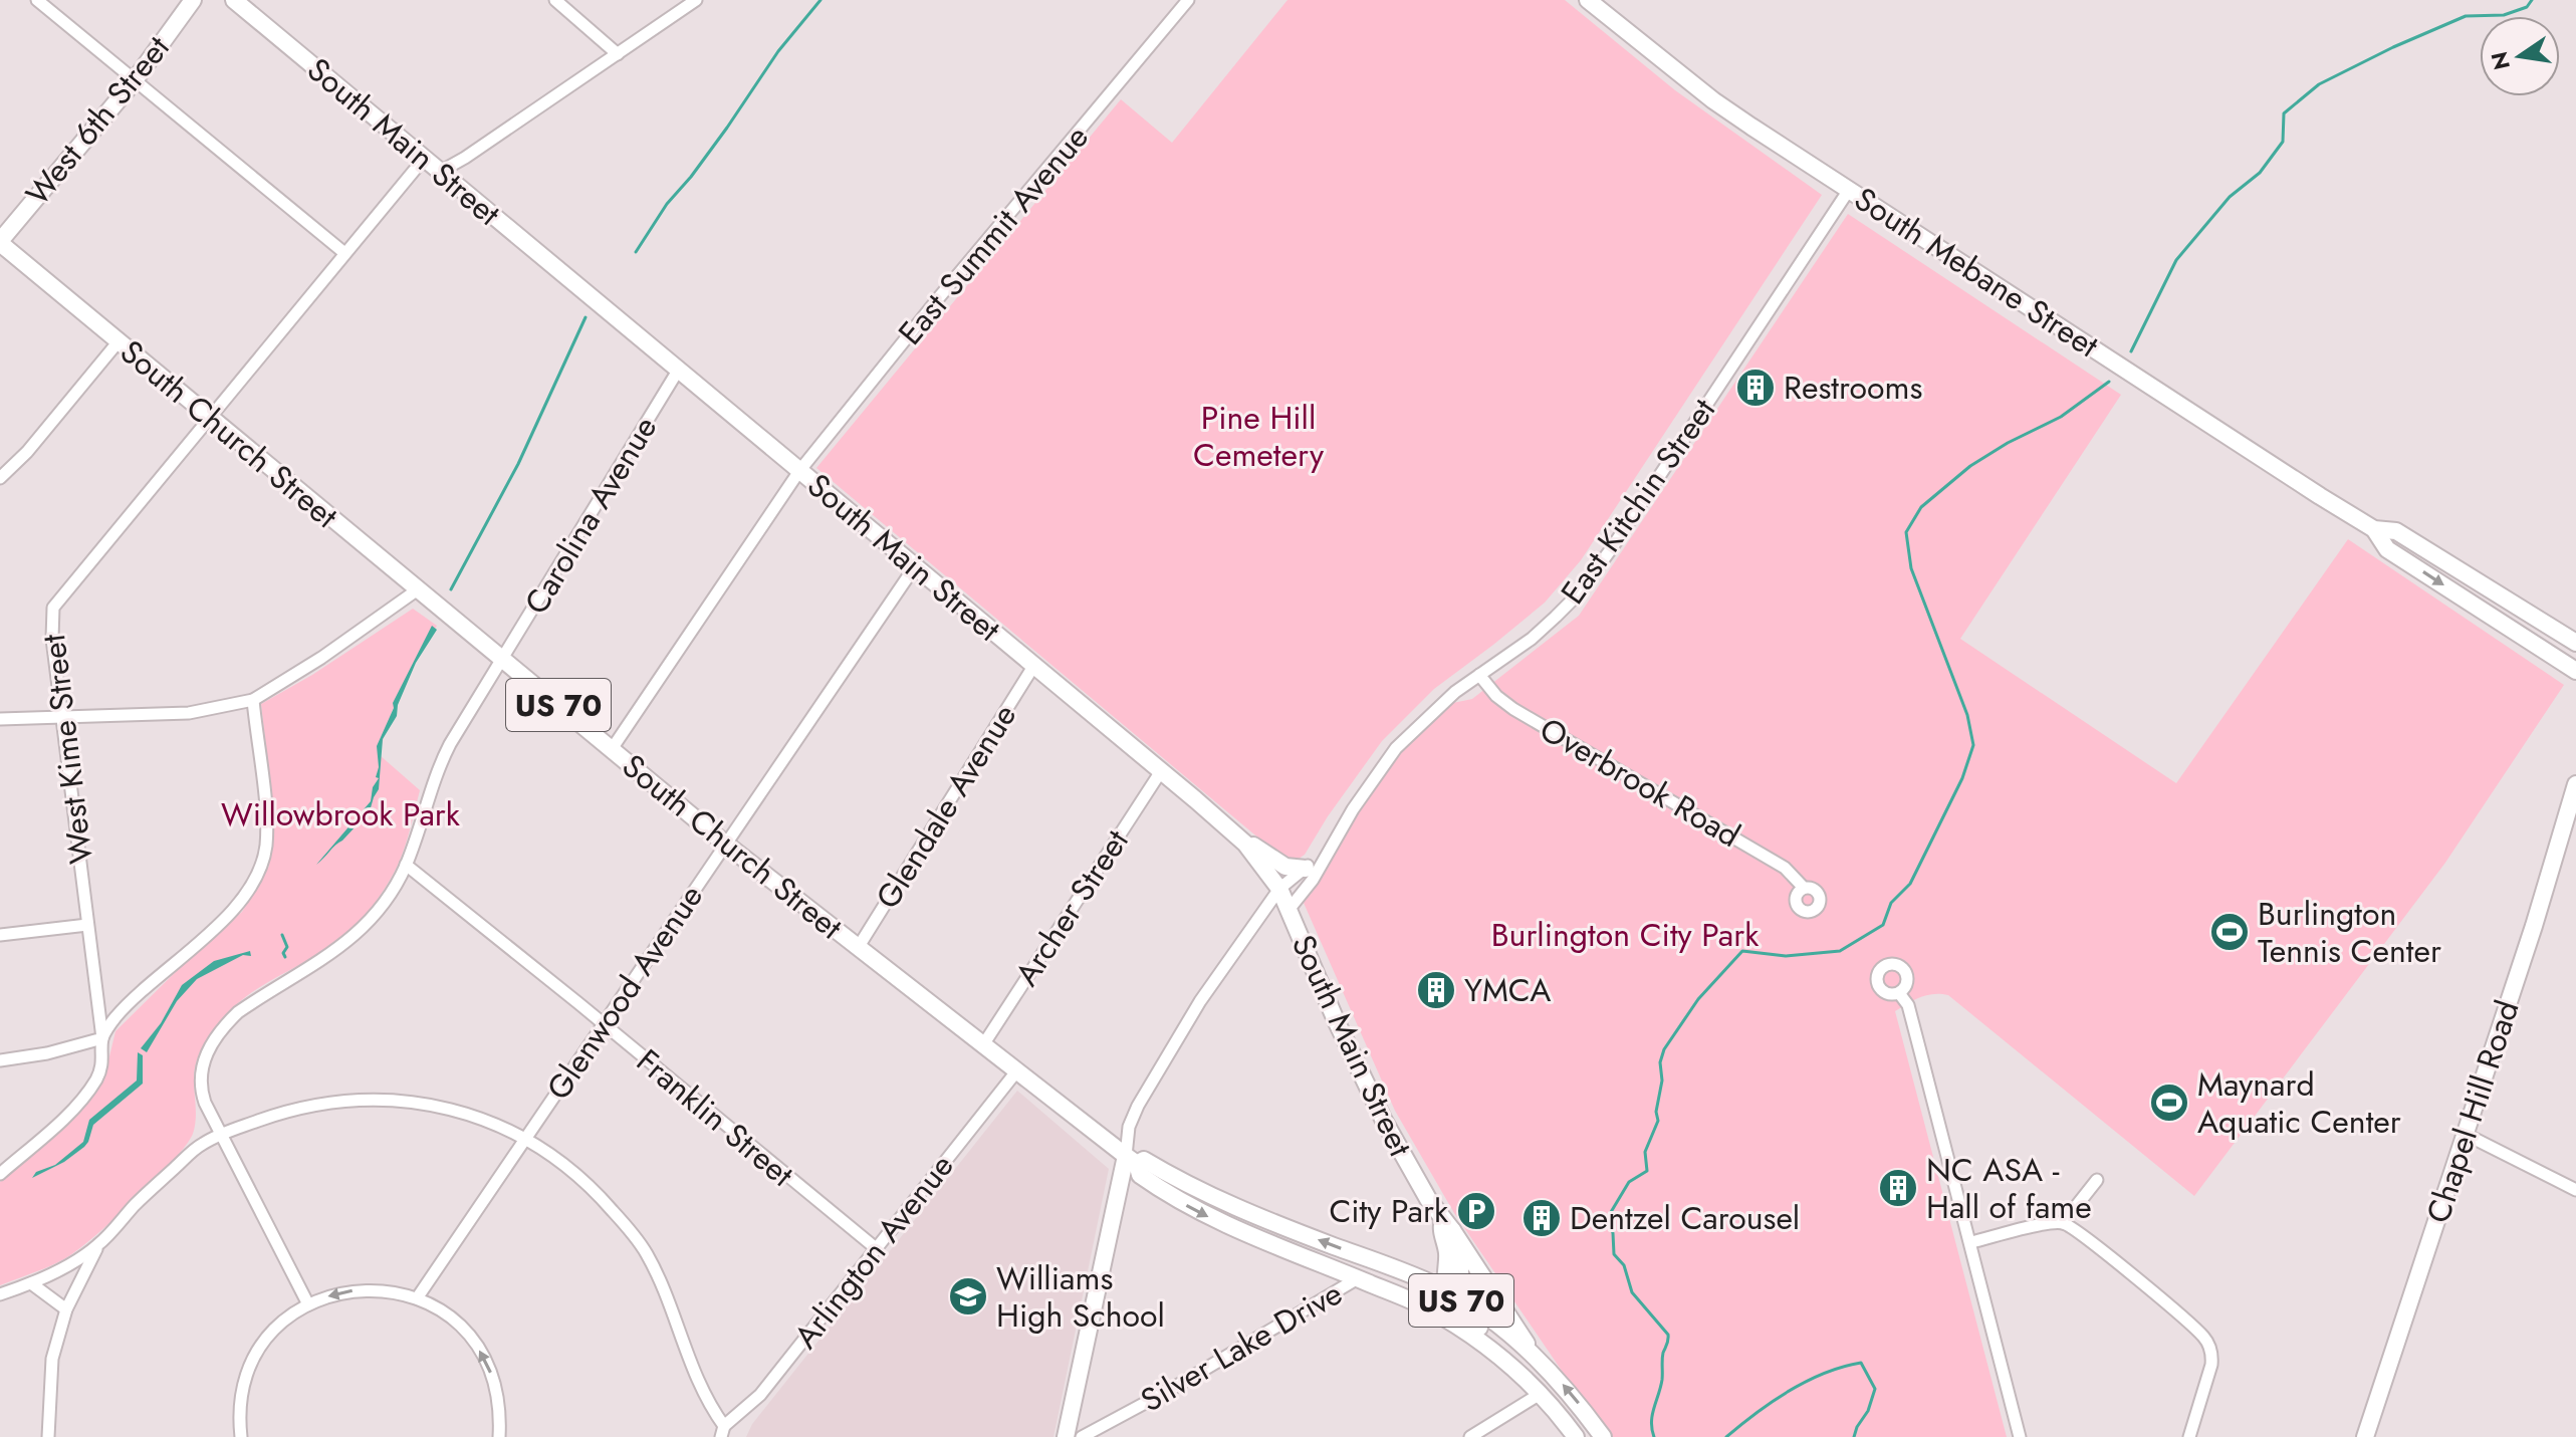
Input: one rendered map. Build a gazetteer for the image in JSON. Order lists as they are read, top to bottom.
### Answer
{
  "streets": {
    "street": [
      "West 6th Street",
      "South Main Street",
      "East Summit Avenue",
      "South Mebane Street",
      "South Church Street",
      "East Kitchin Street",
      "Carolina Avenue",
      "US 70",
      "West Kime Street",
      "Overbrook Road",
      "Glendale Avenue",
      "Archer Street",
      "Glenwood Avenue",
      "Chapel Hill Road",
      "Franklin Street",
      "Arlington Avenue",
      "Silver Lake Drive"
    ]
  },
  "crossings": [
    ["West 6th Street", "South Church Street"],
    ["South Main Street", "East Summit Avenue"],
    ["South Main Street", "South Church Street"],
    ["South Main Street", "East Kitchin Street"],
    ["South Main Street", "Carolina Avenue"],
    ["South Main Street", "West Kime Street"],
    ["South Main Street", "Glendale Avenue"],
    ["South Main Street", "Archer Street"],
    ["South Main Street", "Glenwood Avenue"],
    ["East Summit Avenue", "South Church Street"],
    ["South Mebane Street", "East Kitchin Street"],
    ["South Church Street", "East Kitchin Street"],
    ["South Church Street", "Carolina Avenue"],
    ["South Church Street", "West Kime Street"],
    ["South Church Street", "Glendale Avenue"],
    ["South Church Street", "Archer Street"],
    ["South Church Street", "Glenwood Avenue"],
    ["South Church Street", "Arlington Avenue"],
    ["South Church Street", "Silver Lake Drive"],
    ["East Kitchin Street", "Overbrook Road"],
    ["Carolina Avenue", "Franklin Street"],
    ["Glenwood Avenue", "Franklin Street"],
    ["Franklin Street", "Arlington Avenue"]
  ],
  "parks": ["Pine Hill Cemetery", "Willowbrook Park", "Burlington City Park"],
  "places": {
    "building": [
      "Restrooms",
      "YMCA",
      "NC ASA - Hall of fame",
      "Dentzel Carousel"
    ],
    "sports": ["Burlington Tennis Center", "Maynard Aquatic Center"],
    "parking": ["City Park"],
    "school or university": ["Williams High School"]
  },
  "north": "left"
}
